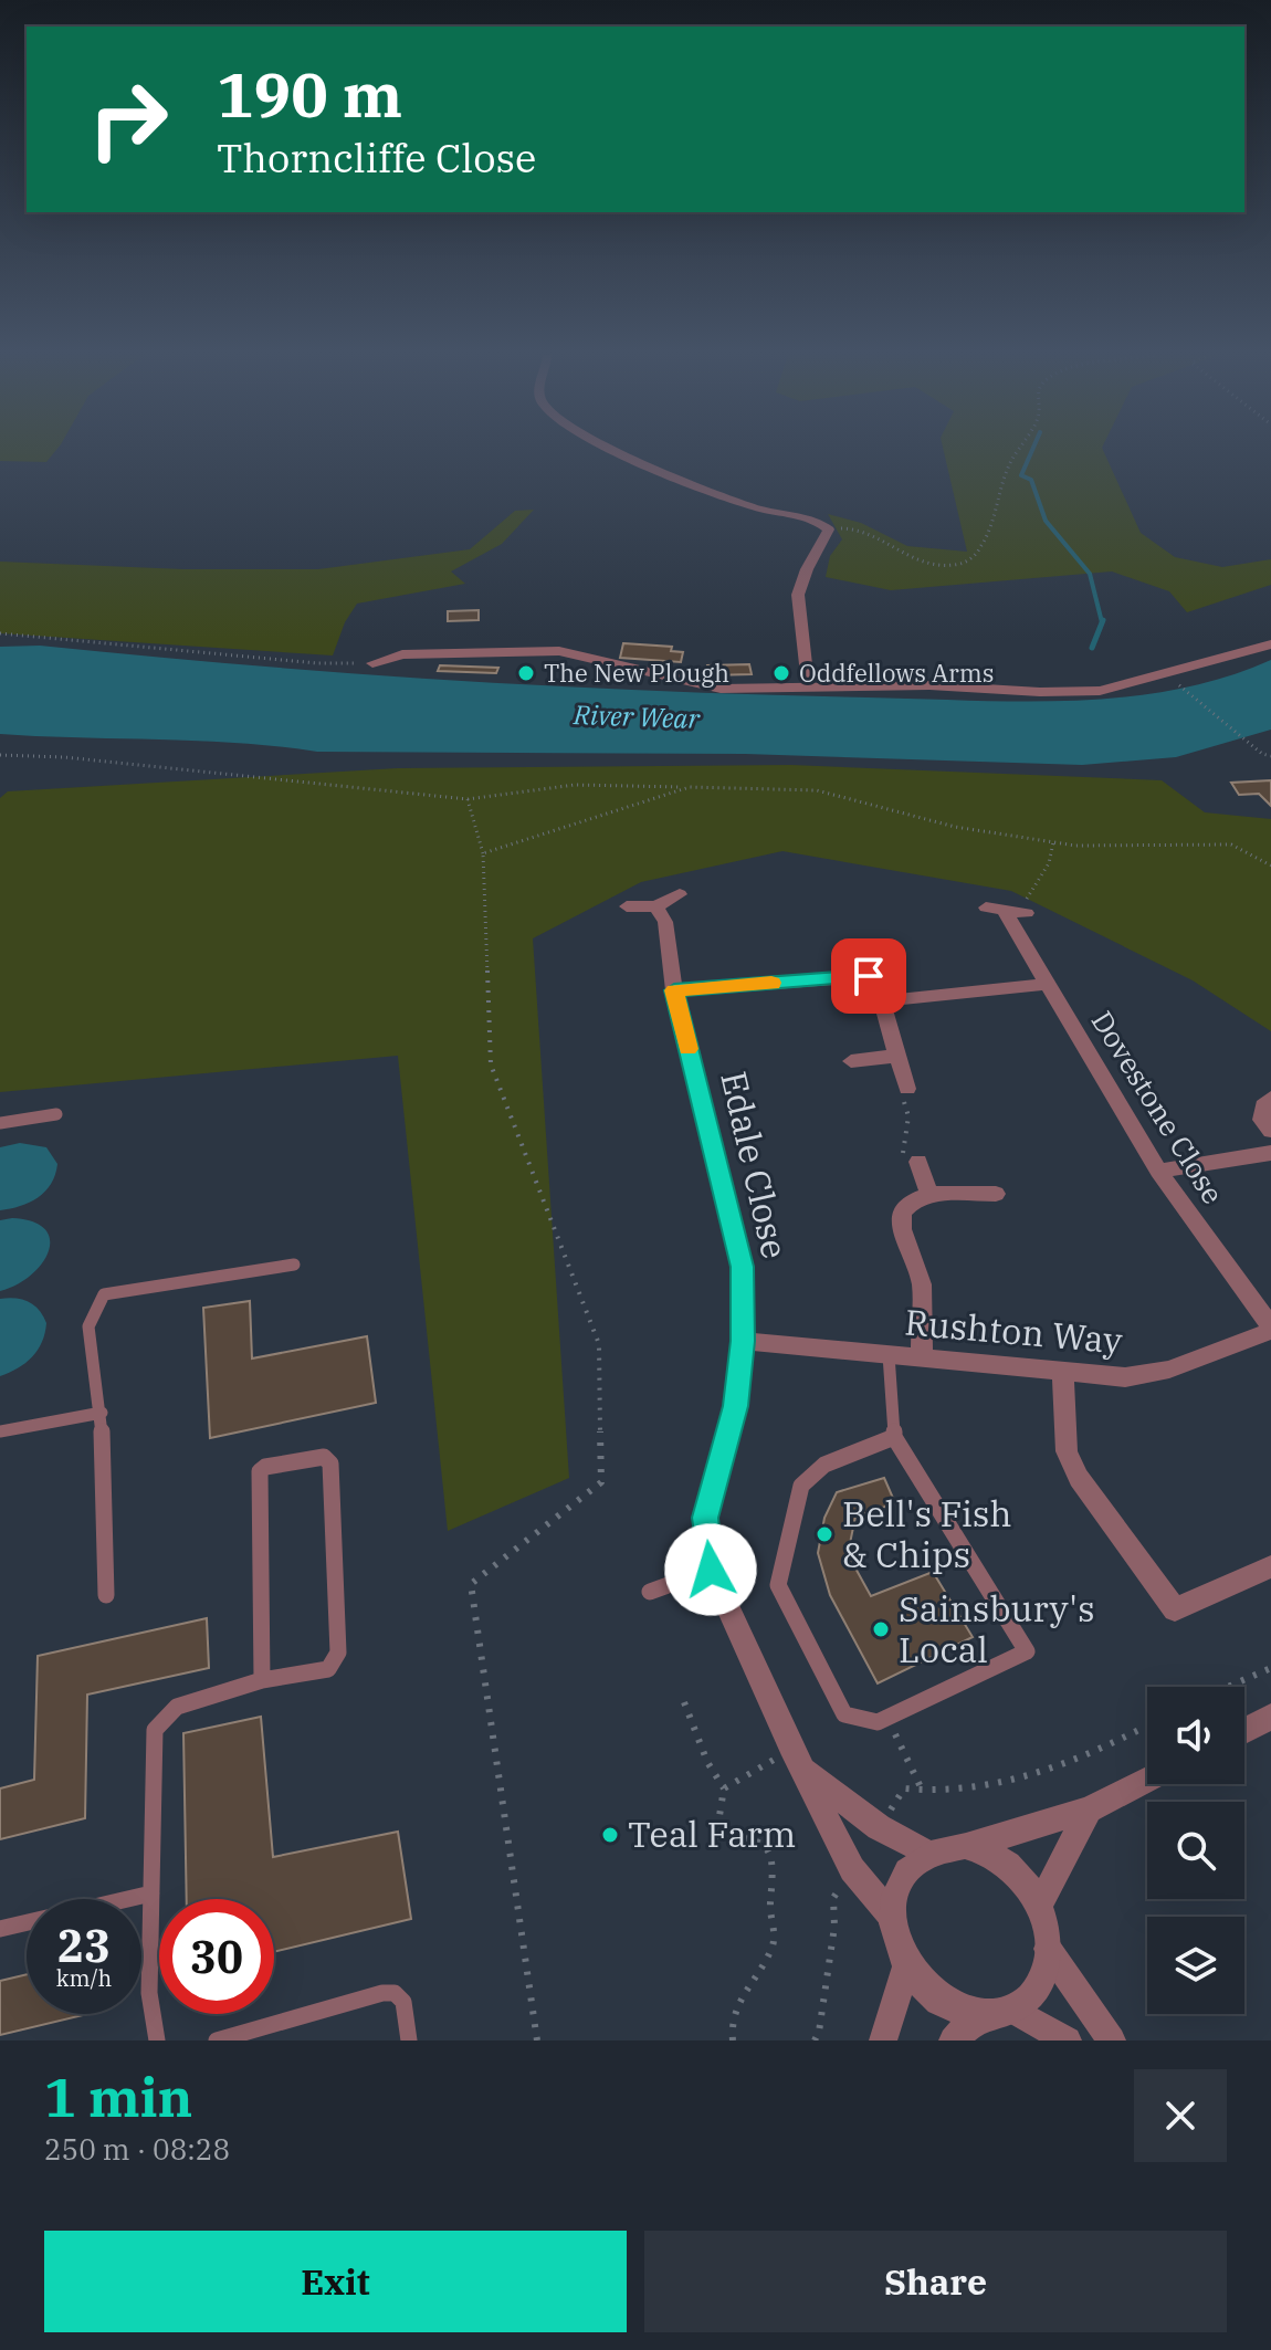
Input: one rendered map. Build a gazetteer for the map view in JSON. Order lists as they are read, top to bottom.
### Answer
{
  "streets": {
    "street": ["Dovestone Close", "Edale Close", "Rushton Way"]
  },
  "crossings": [
    ["Dovestone Close", "Rushton Way"],
    ["Edale Close", "Rushton Way"]
  ],
  "water": ["River Wear"],
  "places": [
    "The New Plough",
    "Oddfellows Arms",
    "Bell's Fish & Chips",
    "Sainsbury's Local",
    "Teal Farm"
  ],
  "page": {
    "turn": ["190 m", "Thorncliffe Close"],
    "speed": "23 km/h",
    "limit": "30",
    "heading": ["1 min", "250 m · 08:28"],
    "buttons": ["Exit", "Share"]
  }
}
